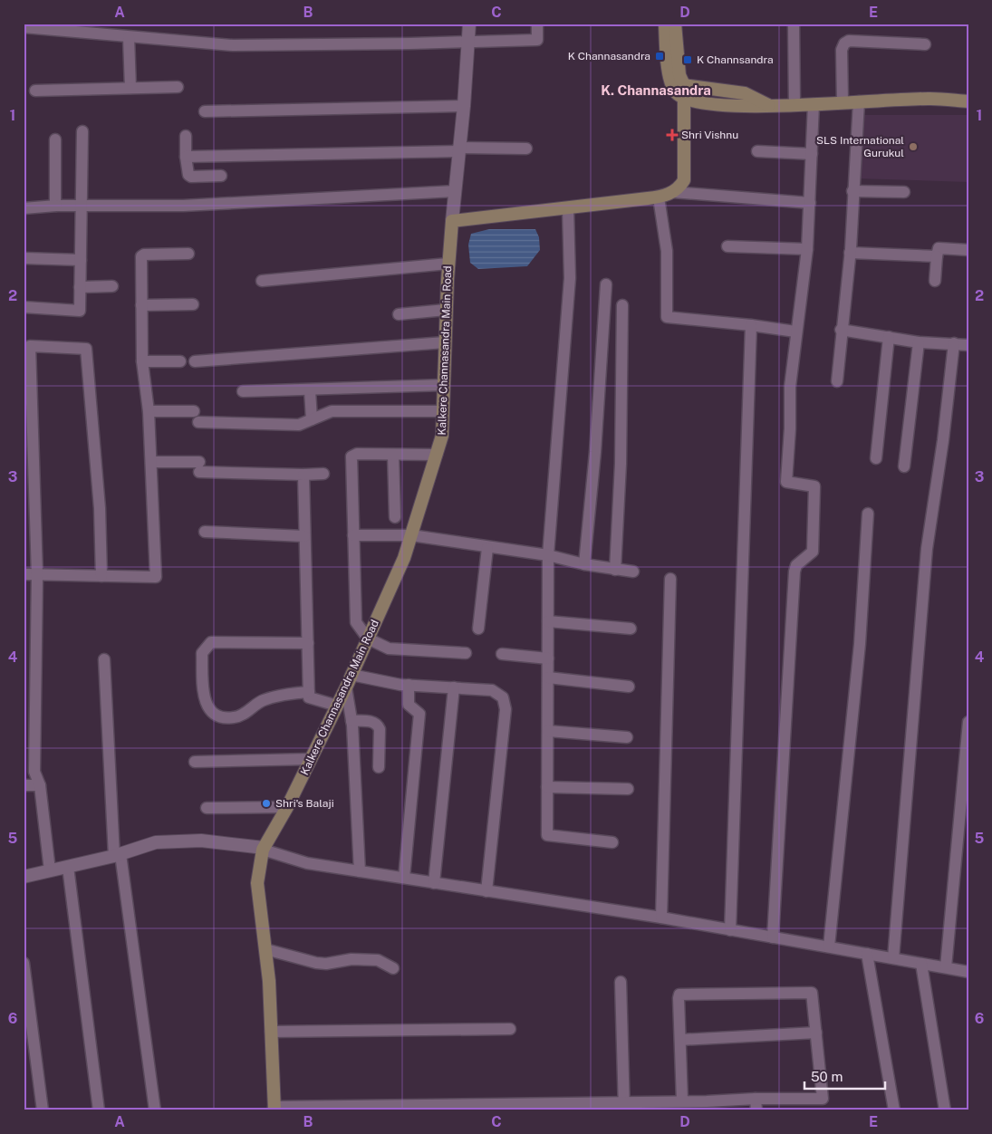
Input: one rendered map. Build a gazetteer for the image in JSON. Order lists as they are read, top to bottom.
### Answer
{
  "streets": {
    "main road": ["Kalkere Channasandra Main Road"]
  },
  "districts": ["K. Channasandra"],
  "places": {
    "transit": ["K Channasandra", "K Channsandra"],
    "health": ["Shri Vishnu"],
    "other": ["SLS International Gurukul", "Shri's Balaji"]
  },
  "scale_bar": "50 m",
  "grid": {
    "columns": [
      "A",
      "B",
      "C",
      "D",
      "E"
    ],
    "rows": [
      "1",
      "2",
      "3",
      "4",
      "5",
      "6"
    ]
  }
}
